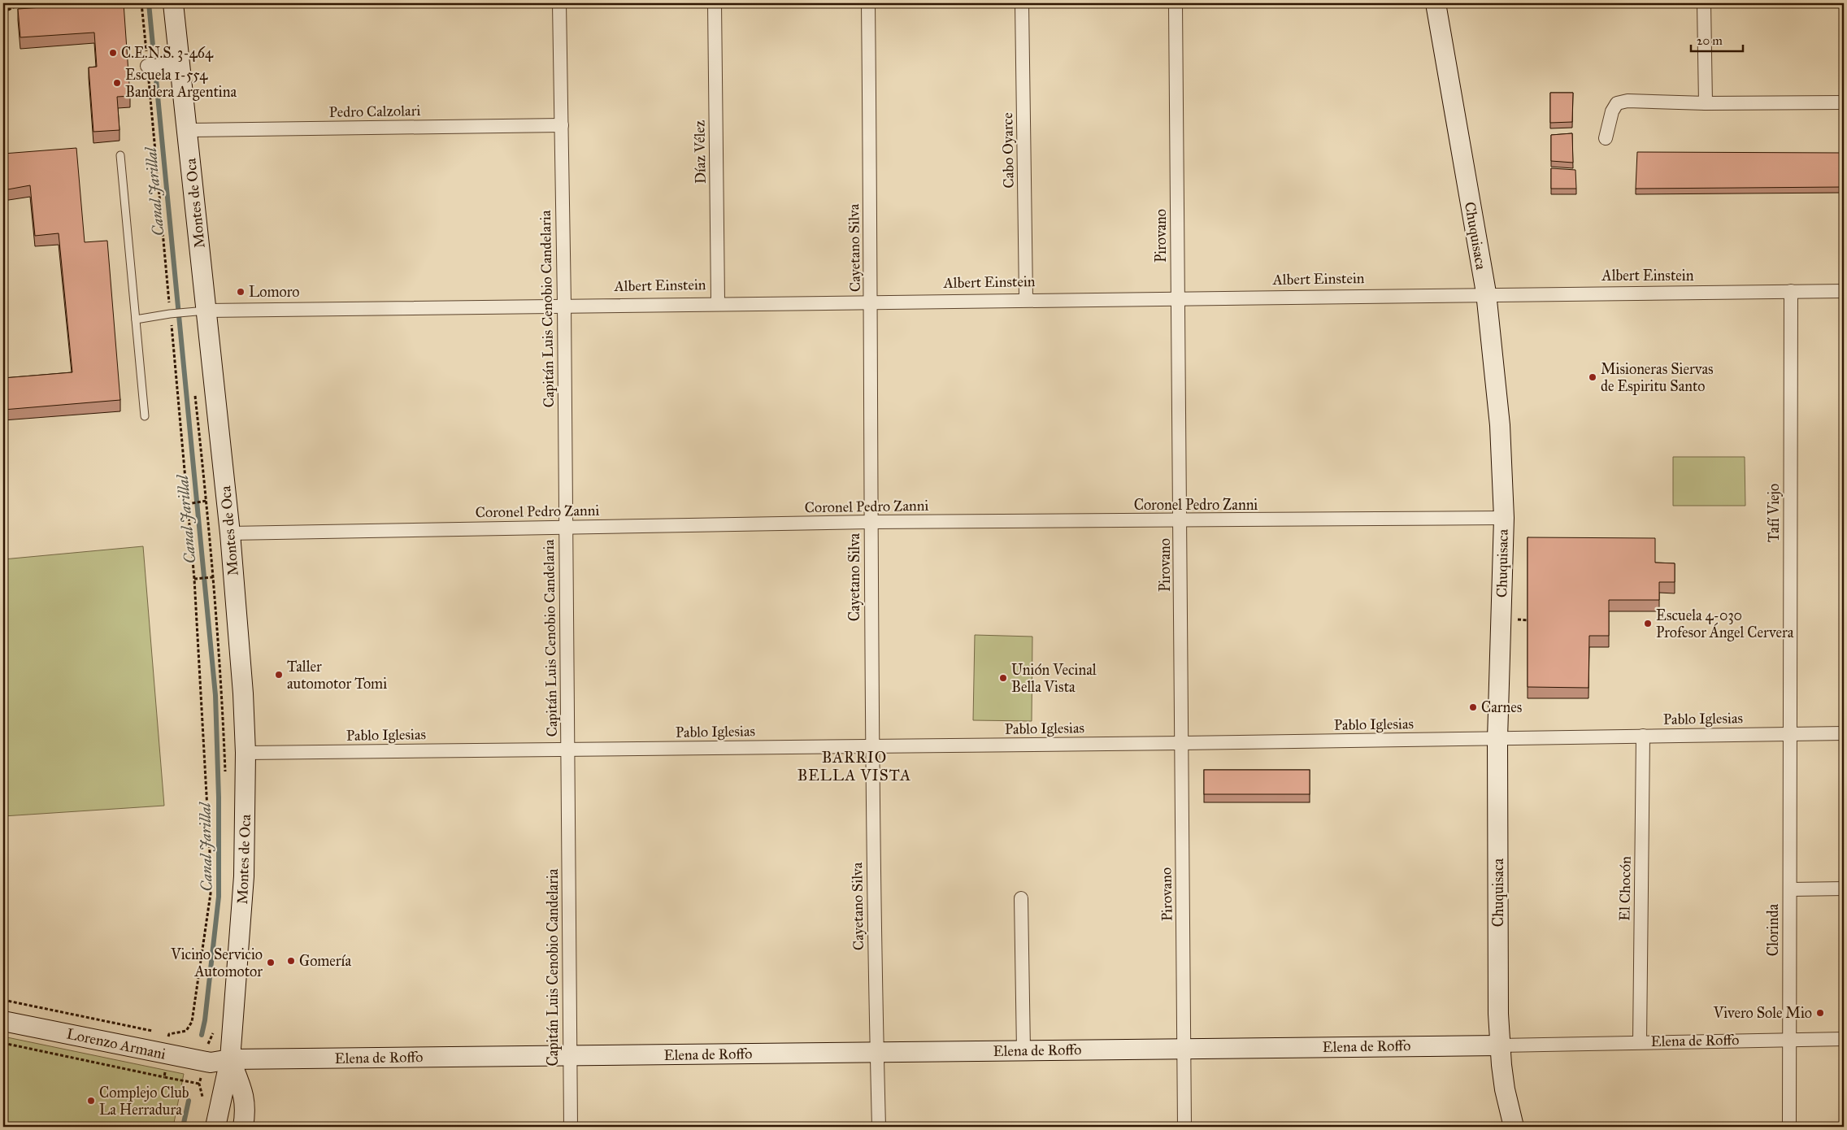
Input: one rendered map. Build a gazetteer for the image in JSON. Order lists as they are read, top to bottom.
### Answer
{
  "streets": {
    "street": [
      "Pedro Calzolari",
      "Cabo Oyarce",
      "Díaz Vélez",
      "Montes de Oca",
      "Pirovano",
      "Chuquisaca",
      "Cayetano Silva",
      "Albert Einstein",
      "Capitán Luis Cenobio Candelaria",
      "Coronel Pedro Zanni",
      "Tafí Viejo",
      "Pablo Iglesias",
      "El Chocón",
      "Clorinda",
      "Elena de Roffo",
      "Lorenzo Armani"
    ]
  },
  "crossings": [
    ["Pedro Calzolari", "Montes de Oca"],
    ["Pedro Calzolari", "Capitán Luis Cenobio Candelaria"],
    ["Cabo Oyarce", "Albert Einstein"],
    ["Díaz Vélez", "Albert Einstein"],
    ["Montes de Oca", "Albert Einstein"],
    ["Montes de Oca", "Coronel Pedro Zanni"],
    ["Montes de Oca", "Pablo Iglesias"],
    ["Montes de Oca", "Elena de Roffo"],
    ["Montes de Oca", "Lorenzo Armani"],
    ["Pirovano", "Albert Einstein"],
    ["Pirovano", "Coronel Pedro Zanni"],
    ["Pirovano", "Pablo Iglesias"],
    ["Pirovano", "Elena de Roffo"],
    ["Chuquisaca", "Albert Einstein"],
    ["Chuquisaca", "Coronel Pedro Zanni"],
    ["Chuquisaca", "Pablo Iglesias"],
    ["Chuquisaca", "Elena de Roffo"],
    ["Cayetano Silva", "Albert Einstein"],
    ["Cayetano Silva", "Coronel Pedro Zanni"],
    ["Cayetano Silva", "Pablo Iglesias"],
    ["Cayetano Silva", "Elena de Roffo"],
    ["Albert Einstein", "Capitán Luis Cenobio Candelaria"],
    ["Albert Einstein", "Tafí Viejo"],
    ["Capitán Luis Cenobio Candelaria", "Coronel Pedro Zanni"],
    ["Capitán Luis Cenobio Candelaria", "Pablo Iglesias"],
    ["Capitán Luis Cenobio Candelaria", "Elena de Roffo"],
    ["Tafí Viejo", "Pablo Iglesias"],
    ["Tafí Viejo", "Clorinda"],
    ["Pablo Iglesias", "El Chocón"],
    ["Pablo Iglesias", "Clorinda"],
    ["El Chocón", "Elena de Roffo"],
    ["Clorinda", "Elena de Roffo"],
    ["Elena de Roffo", "Lorenzo Armani"]
  ],
  "districts": ["BARRIO BELLA VISTA"],
  "water": ["Canal Jarillal"],
  "places": [
    "C.E.N.S. 3-464",
    "Escuela 1-554 Bandera Argentina",
    "Lomoro",
    "Misioneras Siervas de Espiritu Santo",
    "Escuela 4-030 Profesor Ángel Cervera",
    "Taller automotor Tomi",
    "Unión Vecinal Bella Vista",
    "Carnes",
    "Gomería",
    "Vicino Servicio Automotor",
    "Vivero Sole Mio",
    "Complejo Club La Herradura"
  ],
  "scale_bar": "20 m"
}
